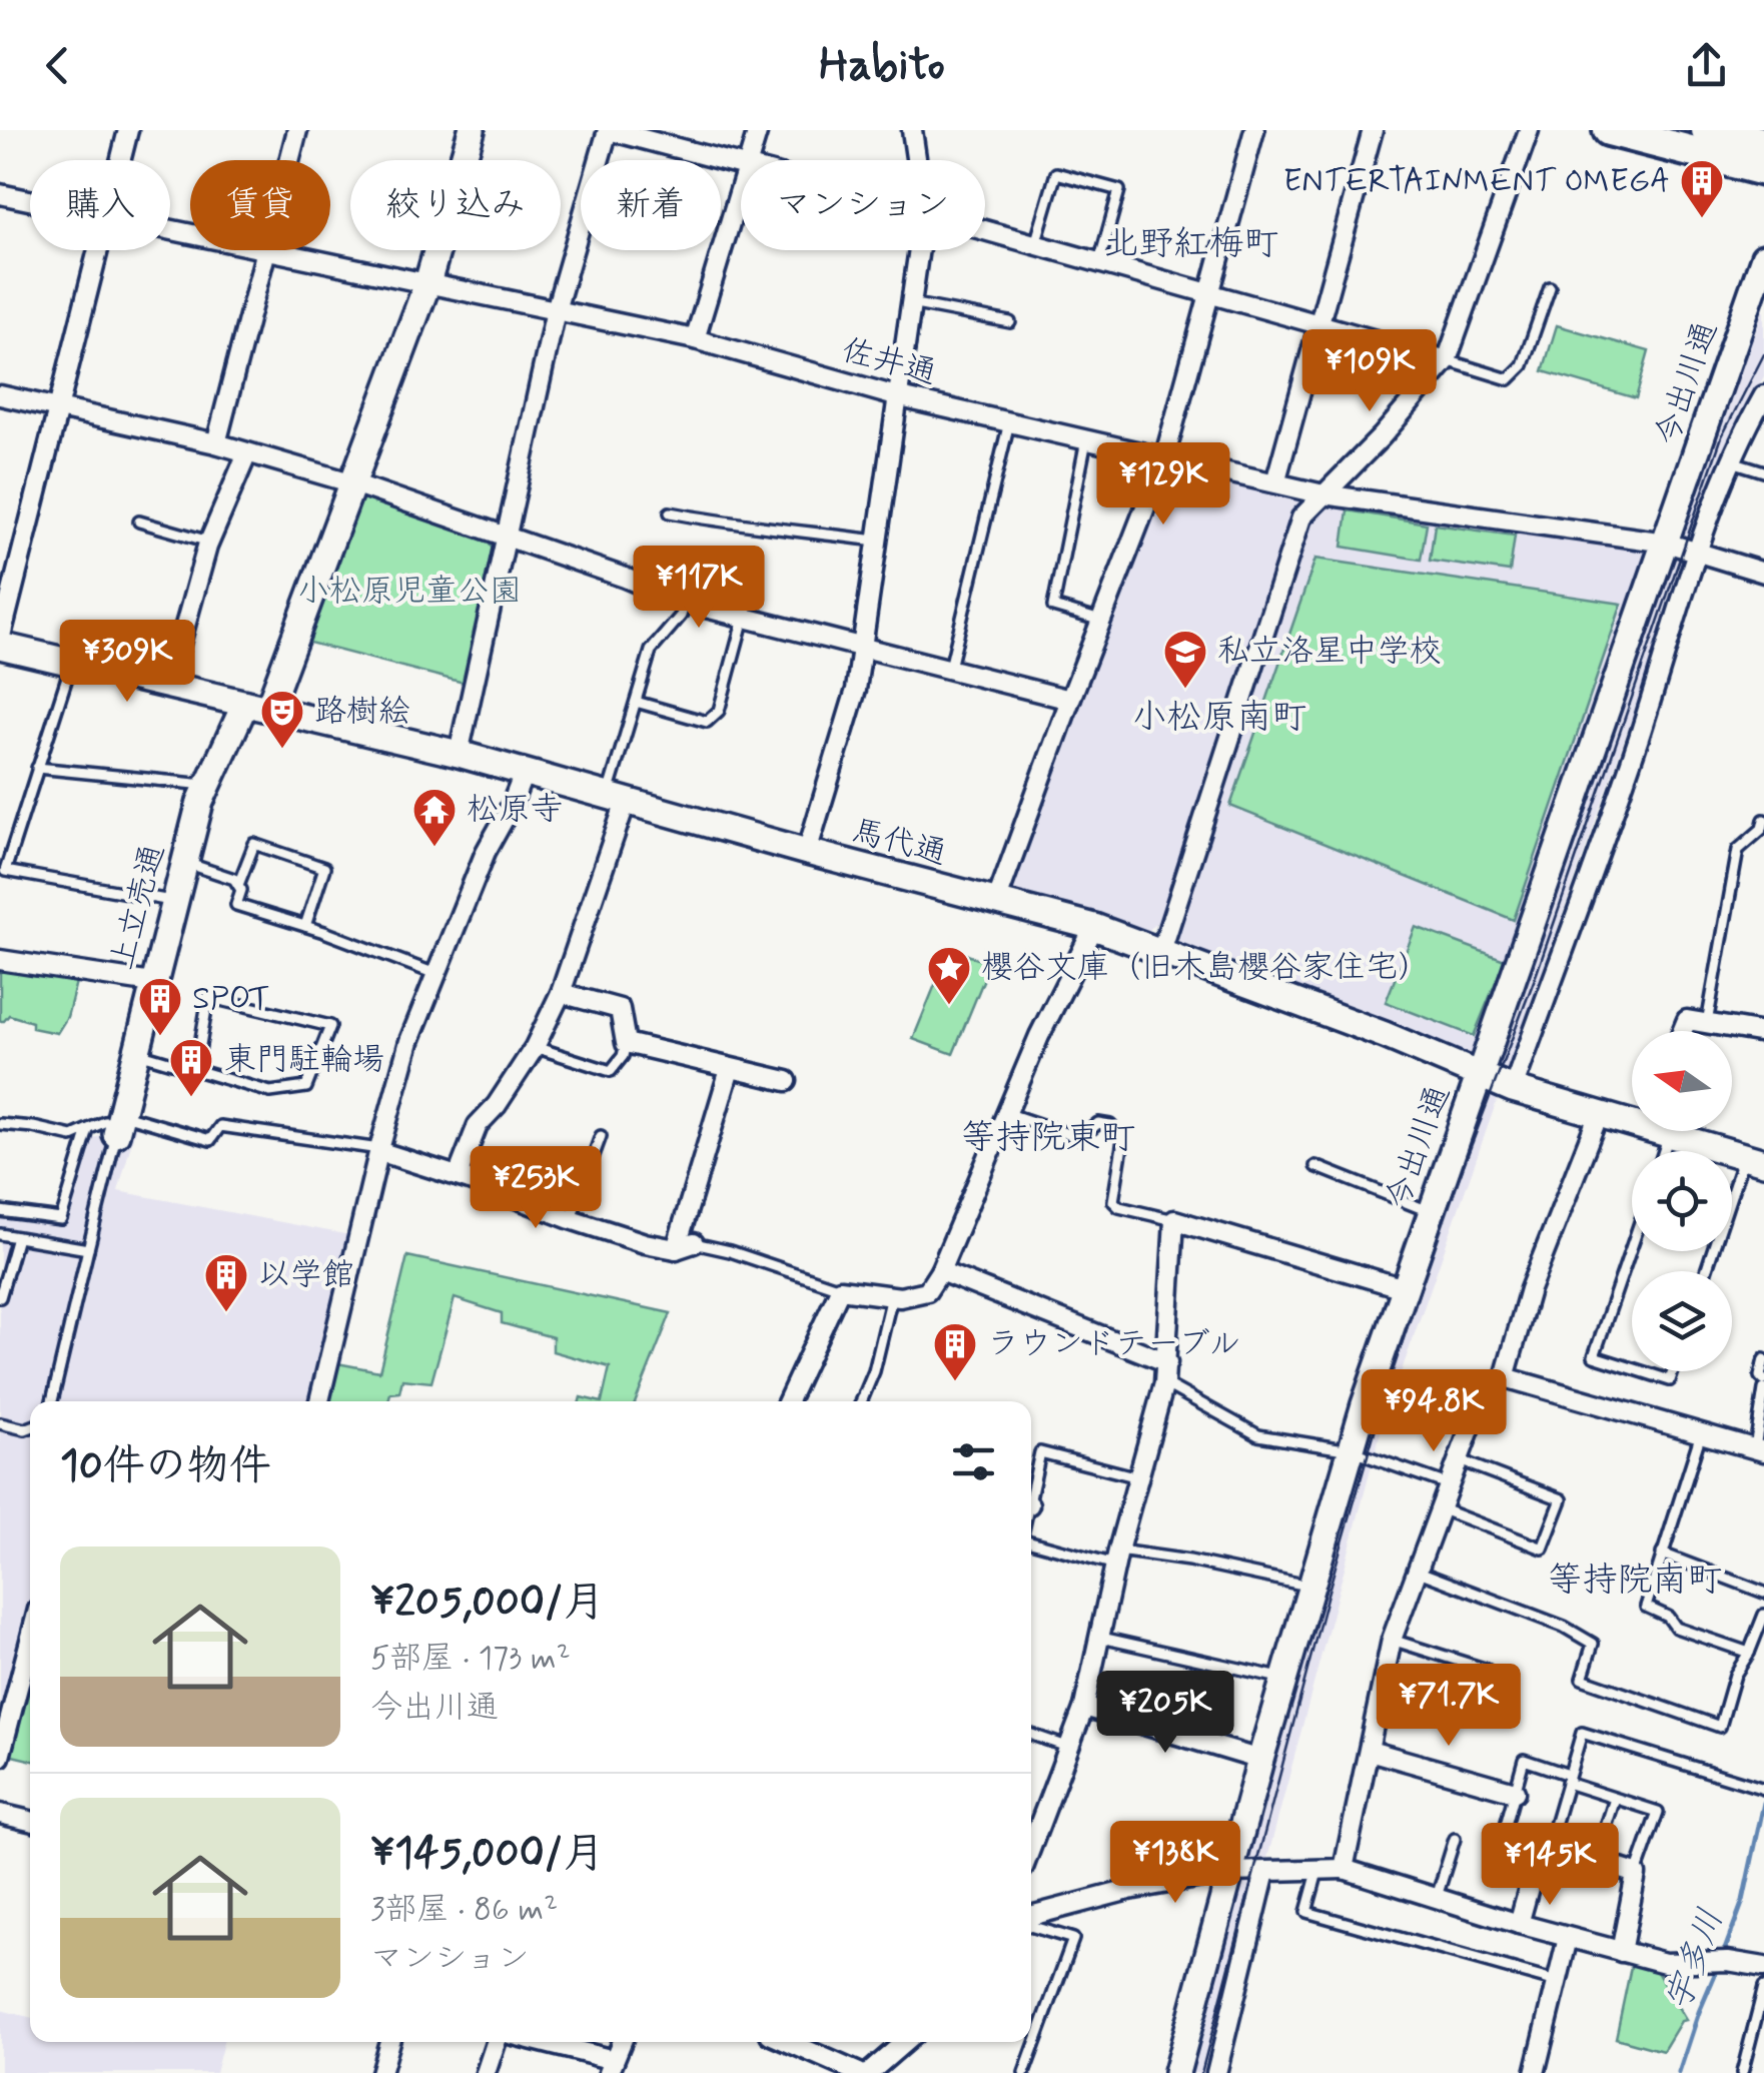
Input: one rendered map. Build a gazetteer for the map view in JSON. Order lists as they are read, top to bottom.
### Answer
{
  "streets": {
    "street": [
      "佐井通",
      "今出川通",
      "馬代通",
      "上立売通"
    ]
  },
  "crossings": [
    ["佐井通", "今出川通"],
    ["佐井通", "上立売通"],
    ["今出川通", "馬代通"],
    ["馬代通", "上立売通"]
  ],
  "districts": [
    "北野紅梅町",
    "小松原南町",
    "等持院東町",
    "等持院南町"
  ],
  "water": ["宇多川"],
  "parks": ["小松原児童公園"],
  "places": {
    "building": [
      "ENTERTAINMENT OMEGA",
      "SPOT",
      "東門駐輪場",
      "以学館",
      "ラウンドテーブル"
    ],
    "school or university": ["私立洛星中学校"],
    "theatre": ["路樹絵"],
    "temple": ["松原寺"],
    "place": ["櫻谷文庫（旧木島櫻谷家住宅）"]
  },
  "north": "left",
  "page": {
    "header": "Habito",
    "chip": [
      "購入",
      "賃貸",
      "絞り込み",
      "新着",
      "マンション"
    ],
    "price": [
      "¥109K",
      "¥129K",
      "¥117K",
      "¥309K",
      "¥253K",
      "¥94.8K",
      "¥71.7K",
      "¥205K",
      "¥138K",
      "¥145K"
    ],
    "heading": "10件の物件",
    "list": [
      {
        "name": "¥205,000/月",
        "note": "5部屋 · 173 m² · 今出川通"
      },
      {
        "name": "¥145,000/月",
        "note": "3部屋 · 86 m² · マンション"
      }
    ]
  }
}
